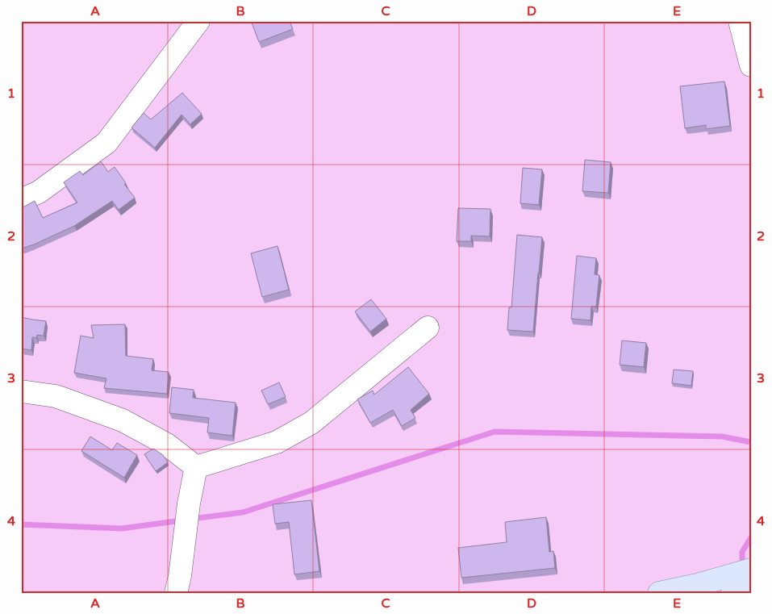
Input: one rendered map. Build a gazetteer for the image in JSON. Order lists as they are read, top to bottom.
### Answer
{
  "grid": {
    "columns": [
      "A",
      "B",
      "C",
      "D",
      "E"
    ],
    "rows": [
      "1",
      "2",
      "3",
      "4"
    ]
  }
}
